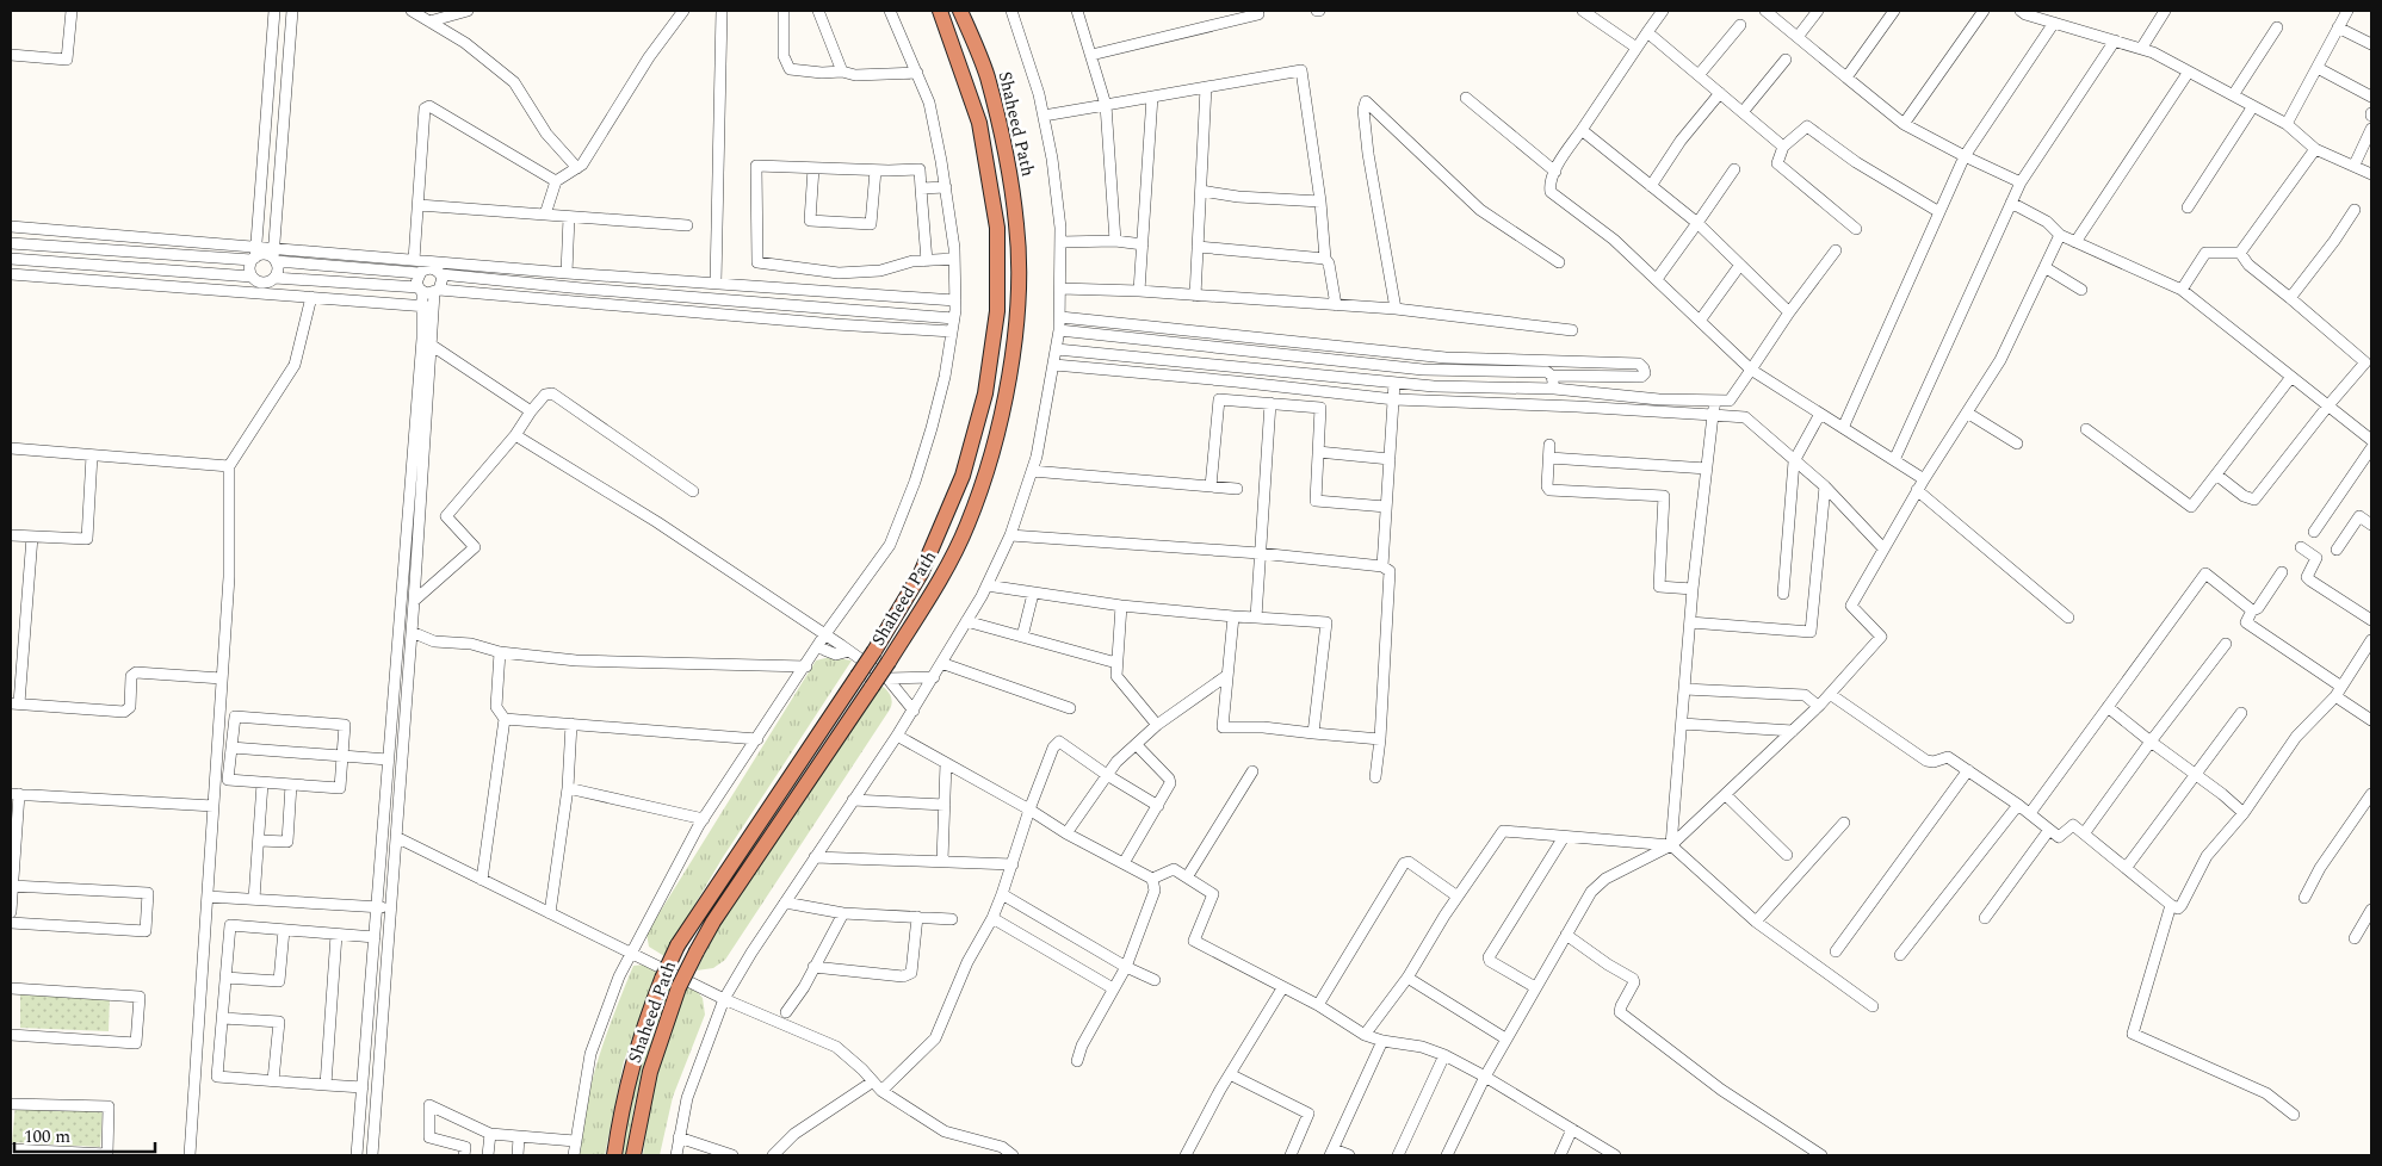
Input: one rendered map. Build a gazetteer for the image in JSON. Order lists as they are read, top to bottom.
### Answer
{
  "streets": {
    "highway": ["Shaheed Path"]
  },
  "scale_bar": "100 m"
}
